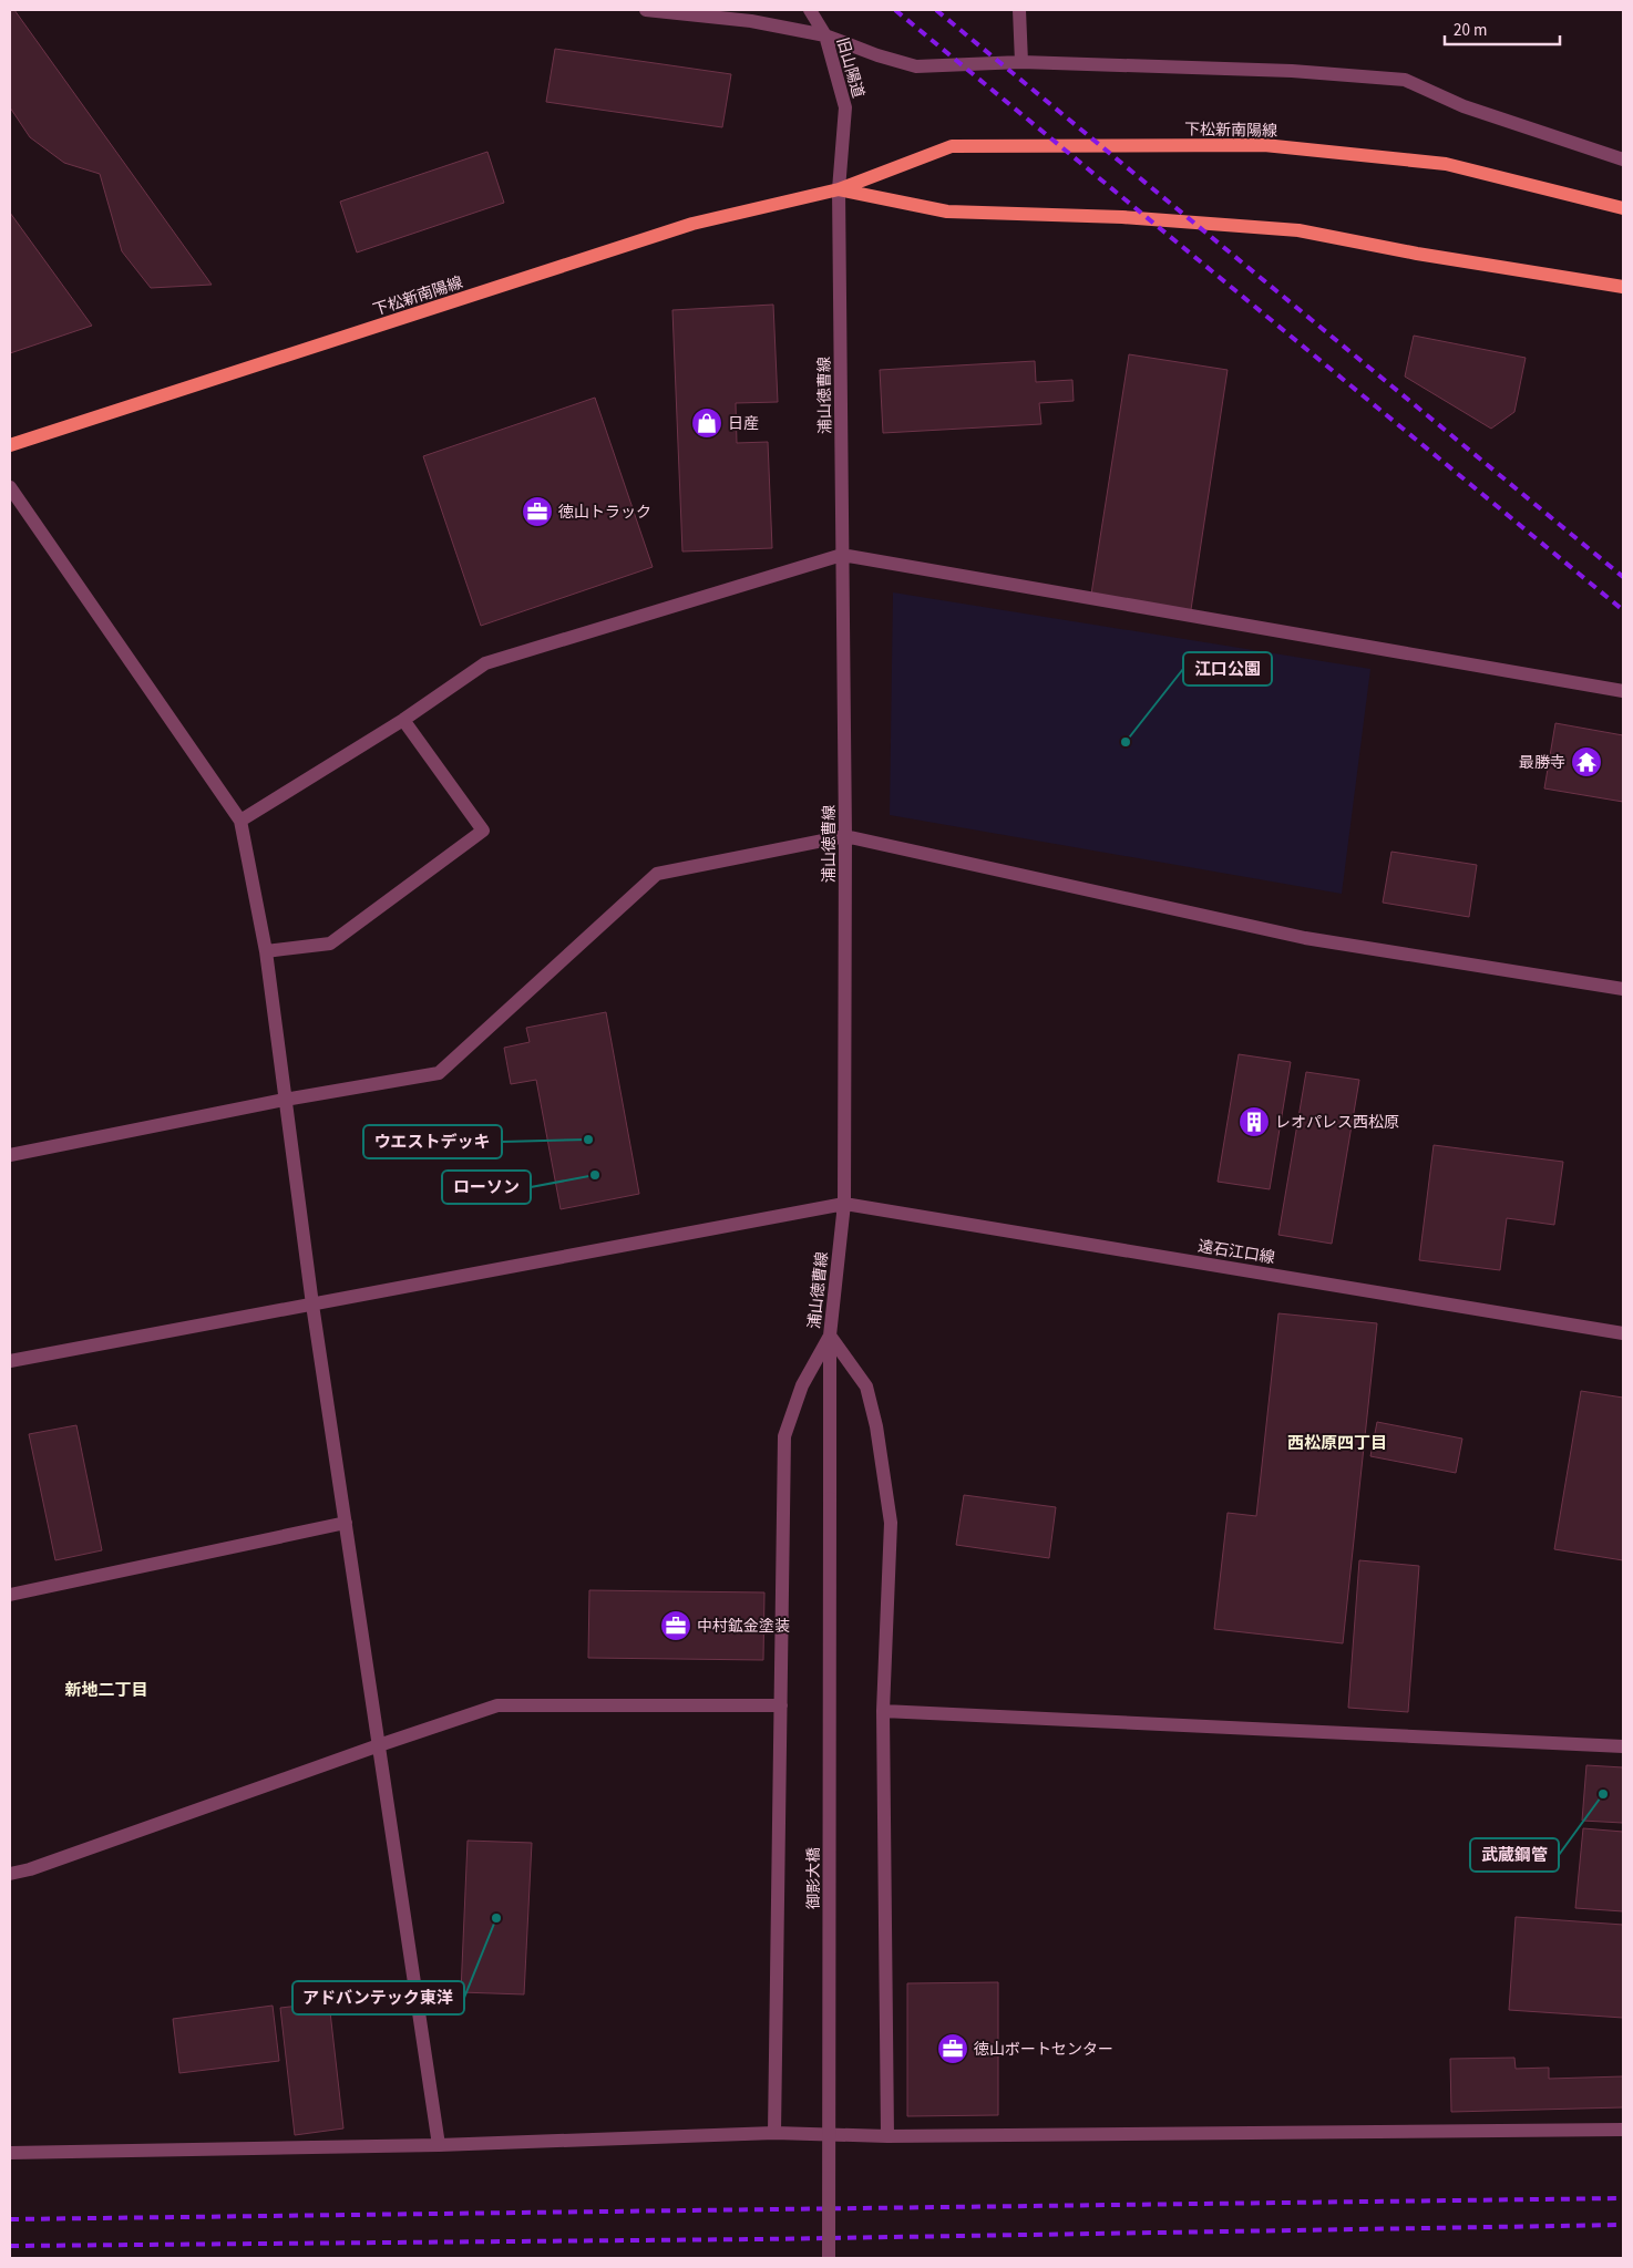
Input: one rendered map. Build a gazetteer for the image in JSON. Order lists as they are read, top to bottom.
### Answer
{
  "streets": {
    "main road": ["下松新南陽線"],
    "street": [
      "旧山陽道",
      "浦山徳曹線",
      "遠石江口線",
      "御影大橋"
    ]
  },
  "crossings": [
    ["旧山陽道", "下松新南陽線"],
    ["旧山陽道", "浦山徳曹線"],
    ["下松新南陽線", "浦山徳曹線"],
    ["浦山徳曹線", "遠石江口線"],
    ["浦山徳曹線", "御影大橋"]
  ],
  "districts": ["西松原四丁目", "新地二丁目"],
  "places": {
    "shop": ["日産"],
    "office": ["徳山トラック", "中村鉱金塗装", "徳山ボートセンター"],
    "other": [
      "江口公園",
      "ウエストデッキ",
      "ローソン",
      "武蔵鋼管",
      "アドバンテック東洋"
    ],
    "temple": ["最勝寺"],
    "building": ["レオパレス西松原"]
  },
  "scale_bar": "20 m"
}
